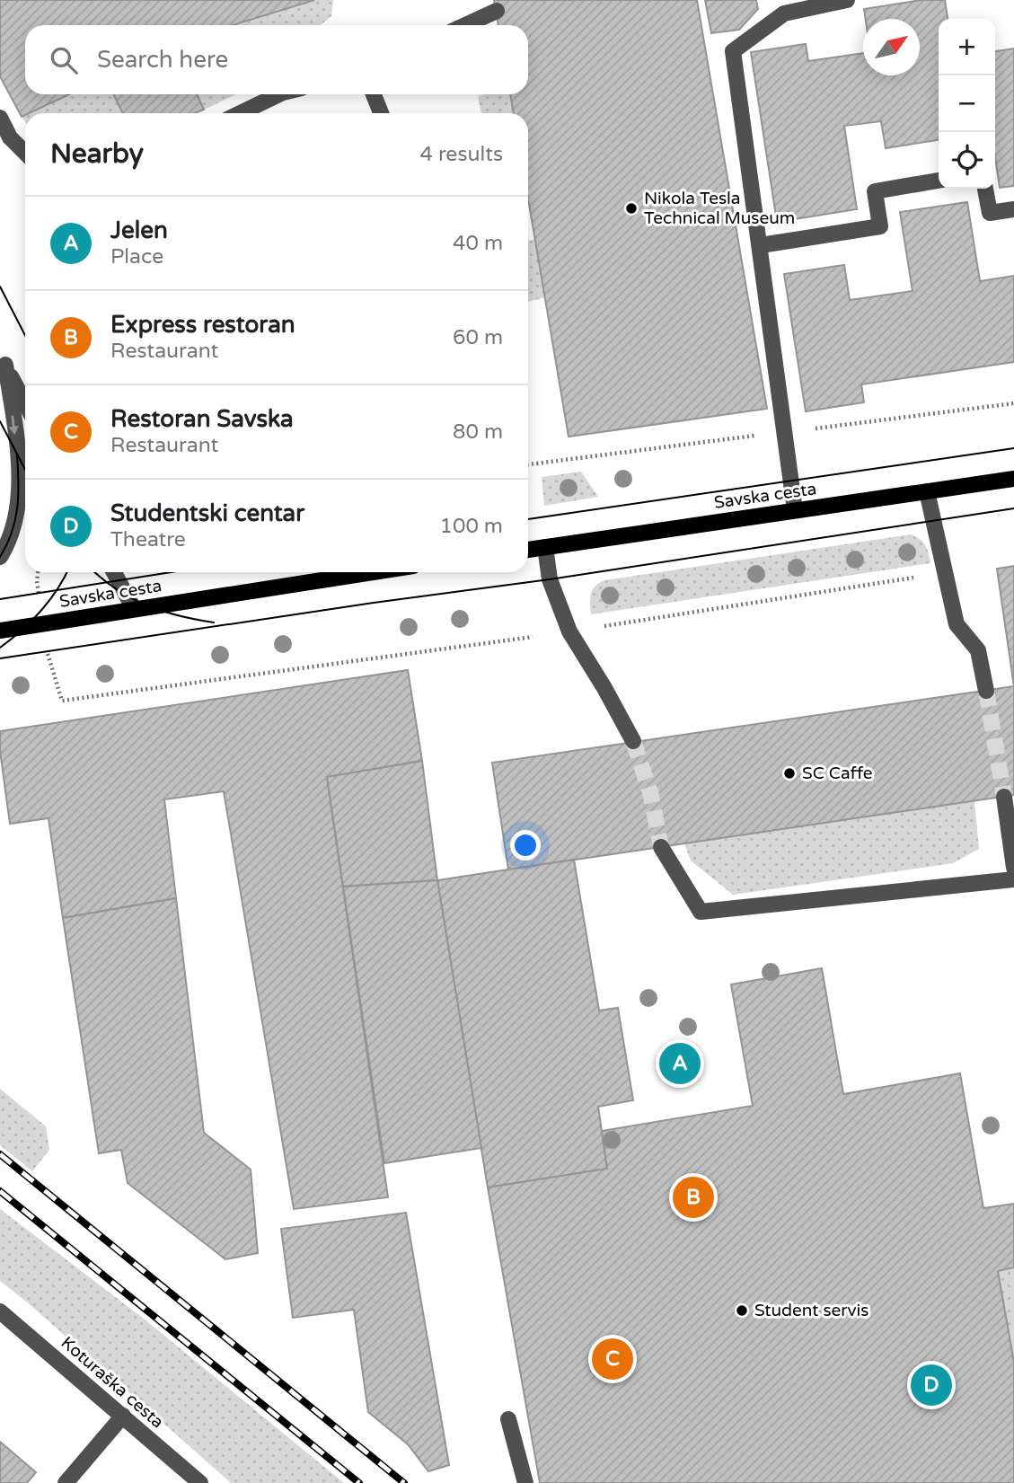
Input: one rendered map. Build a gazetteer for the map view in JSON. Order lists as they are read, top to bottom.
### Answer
{
  "streets": {
    "main road": ["Savska cesta"],
    "street": ["Koturaška cesta"]
  },
  "places": ["Nikola Tesla Technical Museum", "SC Caffe", "Student servis"],
  "north": "top right",
  "page": {
    "map_buttons": ["+", "−"],
    "search": "Search here",
    "heading": ["Nearby", "4 results"],
    "list": [
      {
        "mark": "A",
        "name": "Jelen",
        "note": "Place",
        "value": "40 m"
      },
      {
        "mark": "B",
        "name": "Express restoran",
        "note": "Restaurant",
        "value": "60 m"
      },
      {
        "mark": "C",
        "name": "Restoran Savska",
        "note": "Restaurant",
        "value": "80 m"
      },
      {
        "mark": "D",
        "name": "Studentski centar",
        "note": "Theatre",
        "value": "100 m"
      }
    ],
    "pins": [
      "A",
      "B",
      "C",
      "D"
    ]
  }
}
